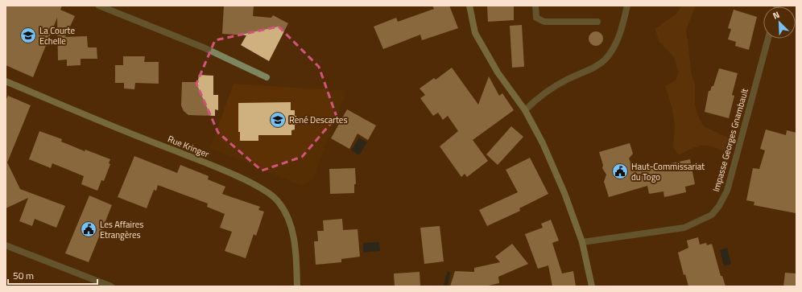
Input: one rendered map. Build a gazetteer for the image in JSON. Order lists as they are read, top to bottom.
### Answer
{
  "streets": {
    "street": ["Impasse Georges Gnambault", "Rue Kringer"]
  },
  "places": {
    "school or university": ["La Courte Echelle", "René Descartes"],
    "public building": ["Haut-Commissariat du Togo", "Les Affaires Etrangères"]
  },
  "scale_bar": "50 m",
  "north": "top left"
}
